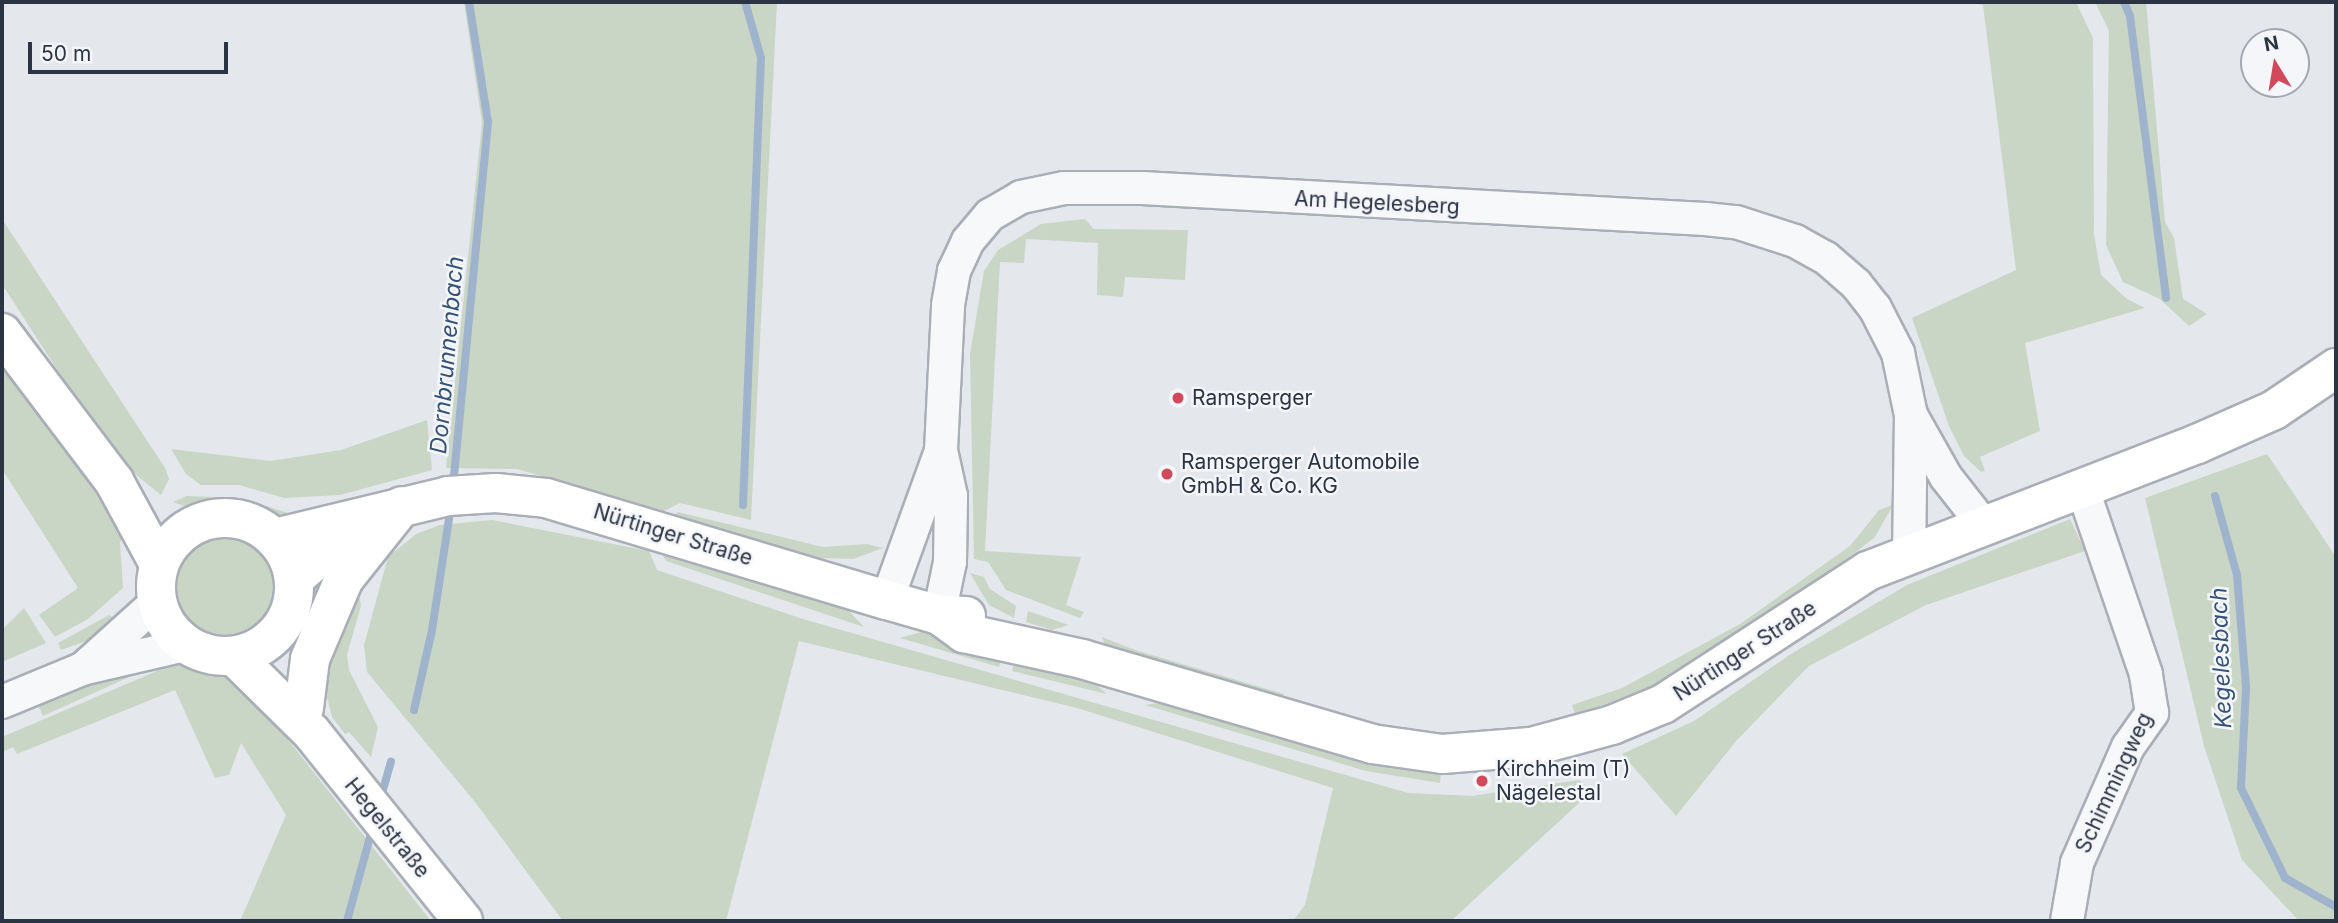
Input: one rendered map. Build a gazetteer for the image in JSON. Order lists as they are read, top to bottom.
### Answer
{
  "streets": {
    "main road": ["Nürtinger Straße", "Hegelstraße"],
    "street": ["Am Hegelesberg", "Schimmingweg"]
  },
  "crossings": [
    ["Am Hegelesberg", "Nürtinger Straße"],
    ["Nürtinger Straße", "Schimmingweg"],
    ["Nürtinger Straße", "Hegelstraße"]
  ],
  "water": ["Dornbrunnenbach", "Kegelesbach"],
  "places": ["Ramsperger", "Ramsperger Automobile GmbH & Co. KG", "Kirchheim (T) Nägelestal"],
  "scale_bar": "50 m",
  "north": "top"
}
